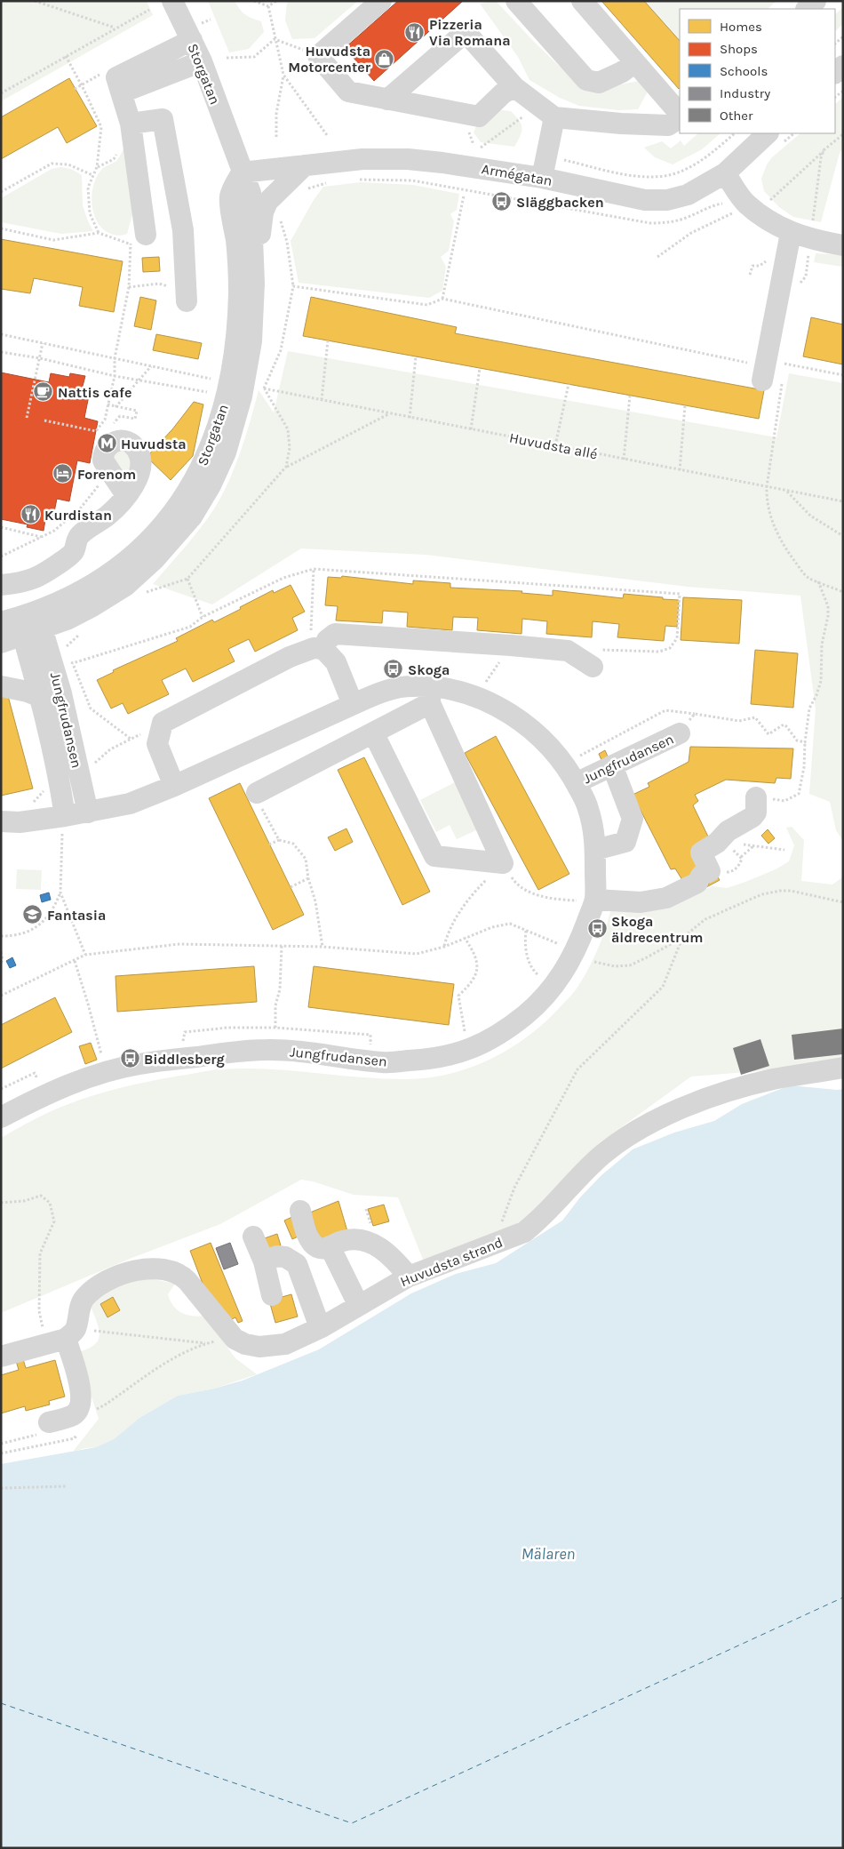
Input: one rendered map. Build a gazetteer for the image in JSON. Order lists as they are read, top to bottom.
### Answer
{
  "streets": {
    "street": [
      "Storgatan",
      "Armégatan",
      "Jungfrudansen",
      "Huvudsta strand"
    ],
    "path": ["Huvudsta allé"]
  },
  "crossings": [
    ["Storgatan", "Armégatan"],
    ["Storgatan", "Jungfrudansen"]
  ],
  "water": ["Mälaren"],
  "places": {
    "restaurant": ["Pizzeria Via Romana", "Kurdistan"],
    "shop": ["Huvudsta Motorcenter"],
    "bus stop": [
      "Släggbacken",
      "Skoga",
      "Skoga äldrecentrum",
      "Biddlesberg"
    ],
    "cafe": ["Nattis cafe"],
    "metro station": ["Huvudsta"],
    "hotel": ["Forenom"],
    "school or university": ["Fantasia"]
  },
  "legend": [
    "Homes",
    "Shops",
    "Schools",
    "Industry",
    "Other"
  ]
}
